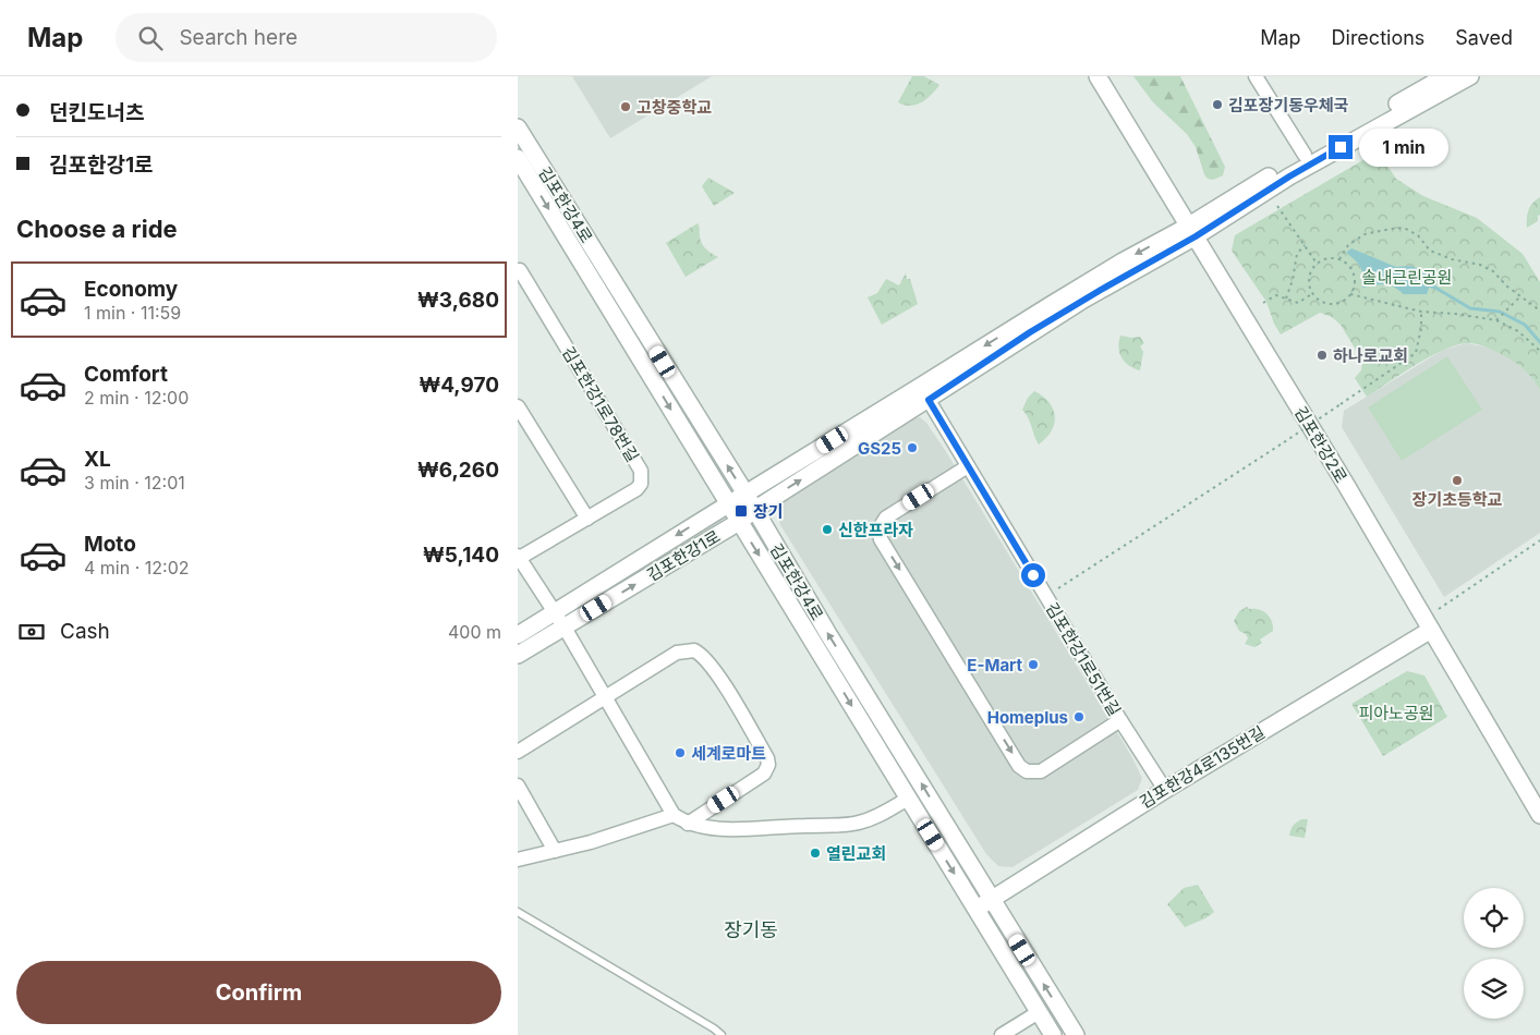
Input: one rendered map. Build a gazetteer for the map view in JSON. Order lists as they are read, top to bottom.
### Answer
{
  "streets": {
    "street": [
      "김포한강4로",
      "김포한강1로78번길",
      "김포한강2로",
      "김포한강1로",
      "김포한강1로51번길",
      "김포한강4로135번길"
    ]
  },
  "crossings": [
    ["김포한강4로", "김포한강1로"],
    ["김포한강4로", "김포한강4로135번길"],
    ["김포한강1로78번길", "김포한강1로"],
    ["김포한강2로", "김포한강1로"],
    ["김포한강2로", "김포한강4로135번길"],
    ["김포한강1로", "김포한강1로51번길"],
    ["김포한강1로51번길", "김포한강4로135번길"]
  ],
  "districts": ["장기동"],
  "parks": ["솔내근린공원", "피아노공원"],
  "places": {
    "other": [
      "김포장기동우체국",
      "고창중학교",
      "하나로교회",
      "GS25",
      "장기초등학교",
      "신한프라자",
      "E-Mart",
      "Homeplus",
      "세계로마트",
      "열린교회"
    ],
    "transit": ["장기"]
  },
  "page": {
    "header": "Map",
    "search": "Search here",
    "nav": ["Map", "Directions", "Saved"],
    "banner": ["던킨도너츠", "김포한강1로"],
    "bubble": "1 min",
    "heading": "Choose a ride",
    "list": [
      {
        "name": "Economy",
        "note": "1 min · 11:59",
        "value": "₩3,680"
      },
      {
        "name": "Comfort",
        "note": "2 min · 12:00",
        "value": "₩4,970"
      },
      {
        "name": "XL",
        "note": "3 min · 12:01",
        "value": "₩6,260"
      },
      {
        "name": "Moto",
        "note": "4 min · 12:02",
        "value": "₩5,140"
      }
    ],
    "pay": ["Cash", "400 m"],
    "buttons": "Confirm"
  }
}
